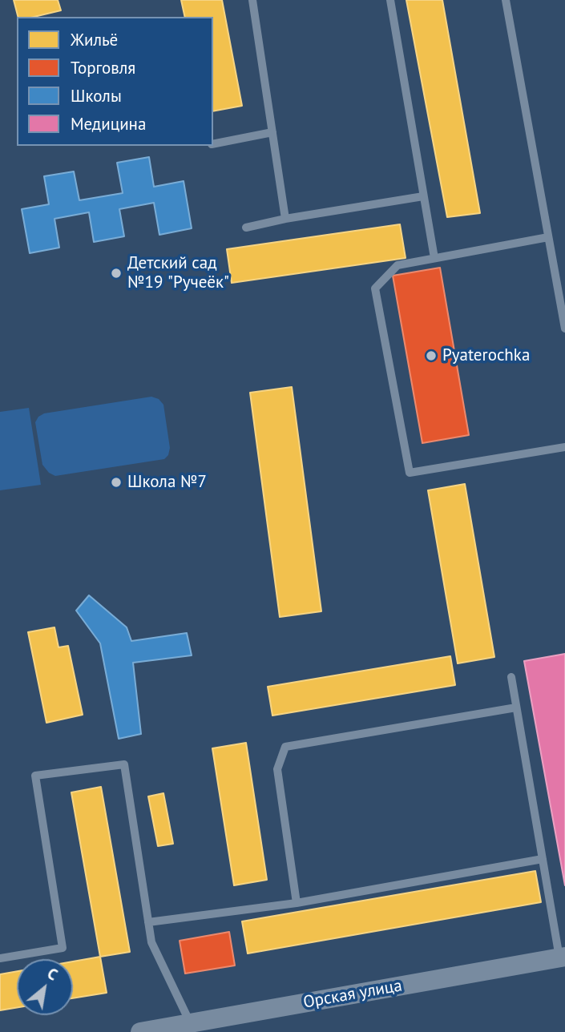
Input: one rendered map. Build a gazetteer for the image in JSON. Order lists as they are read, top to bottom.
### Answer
{
  "streets": {
    "street": ["Орская улица"]
  },
  "places": ["Детский сад №19 \"Ручеёк\"", "Pyaterochka", "Школа №7"],
  "legend": [
    "Жильё",
    "Торговля",
    "Школы",
    "Медицина"
  ],
  "north": "top right"
}
